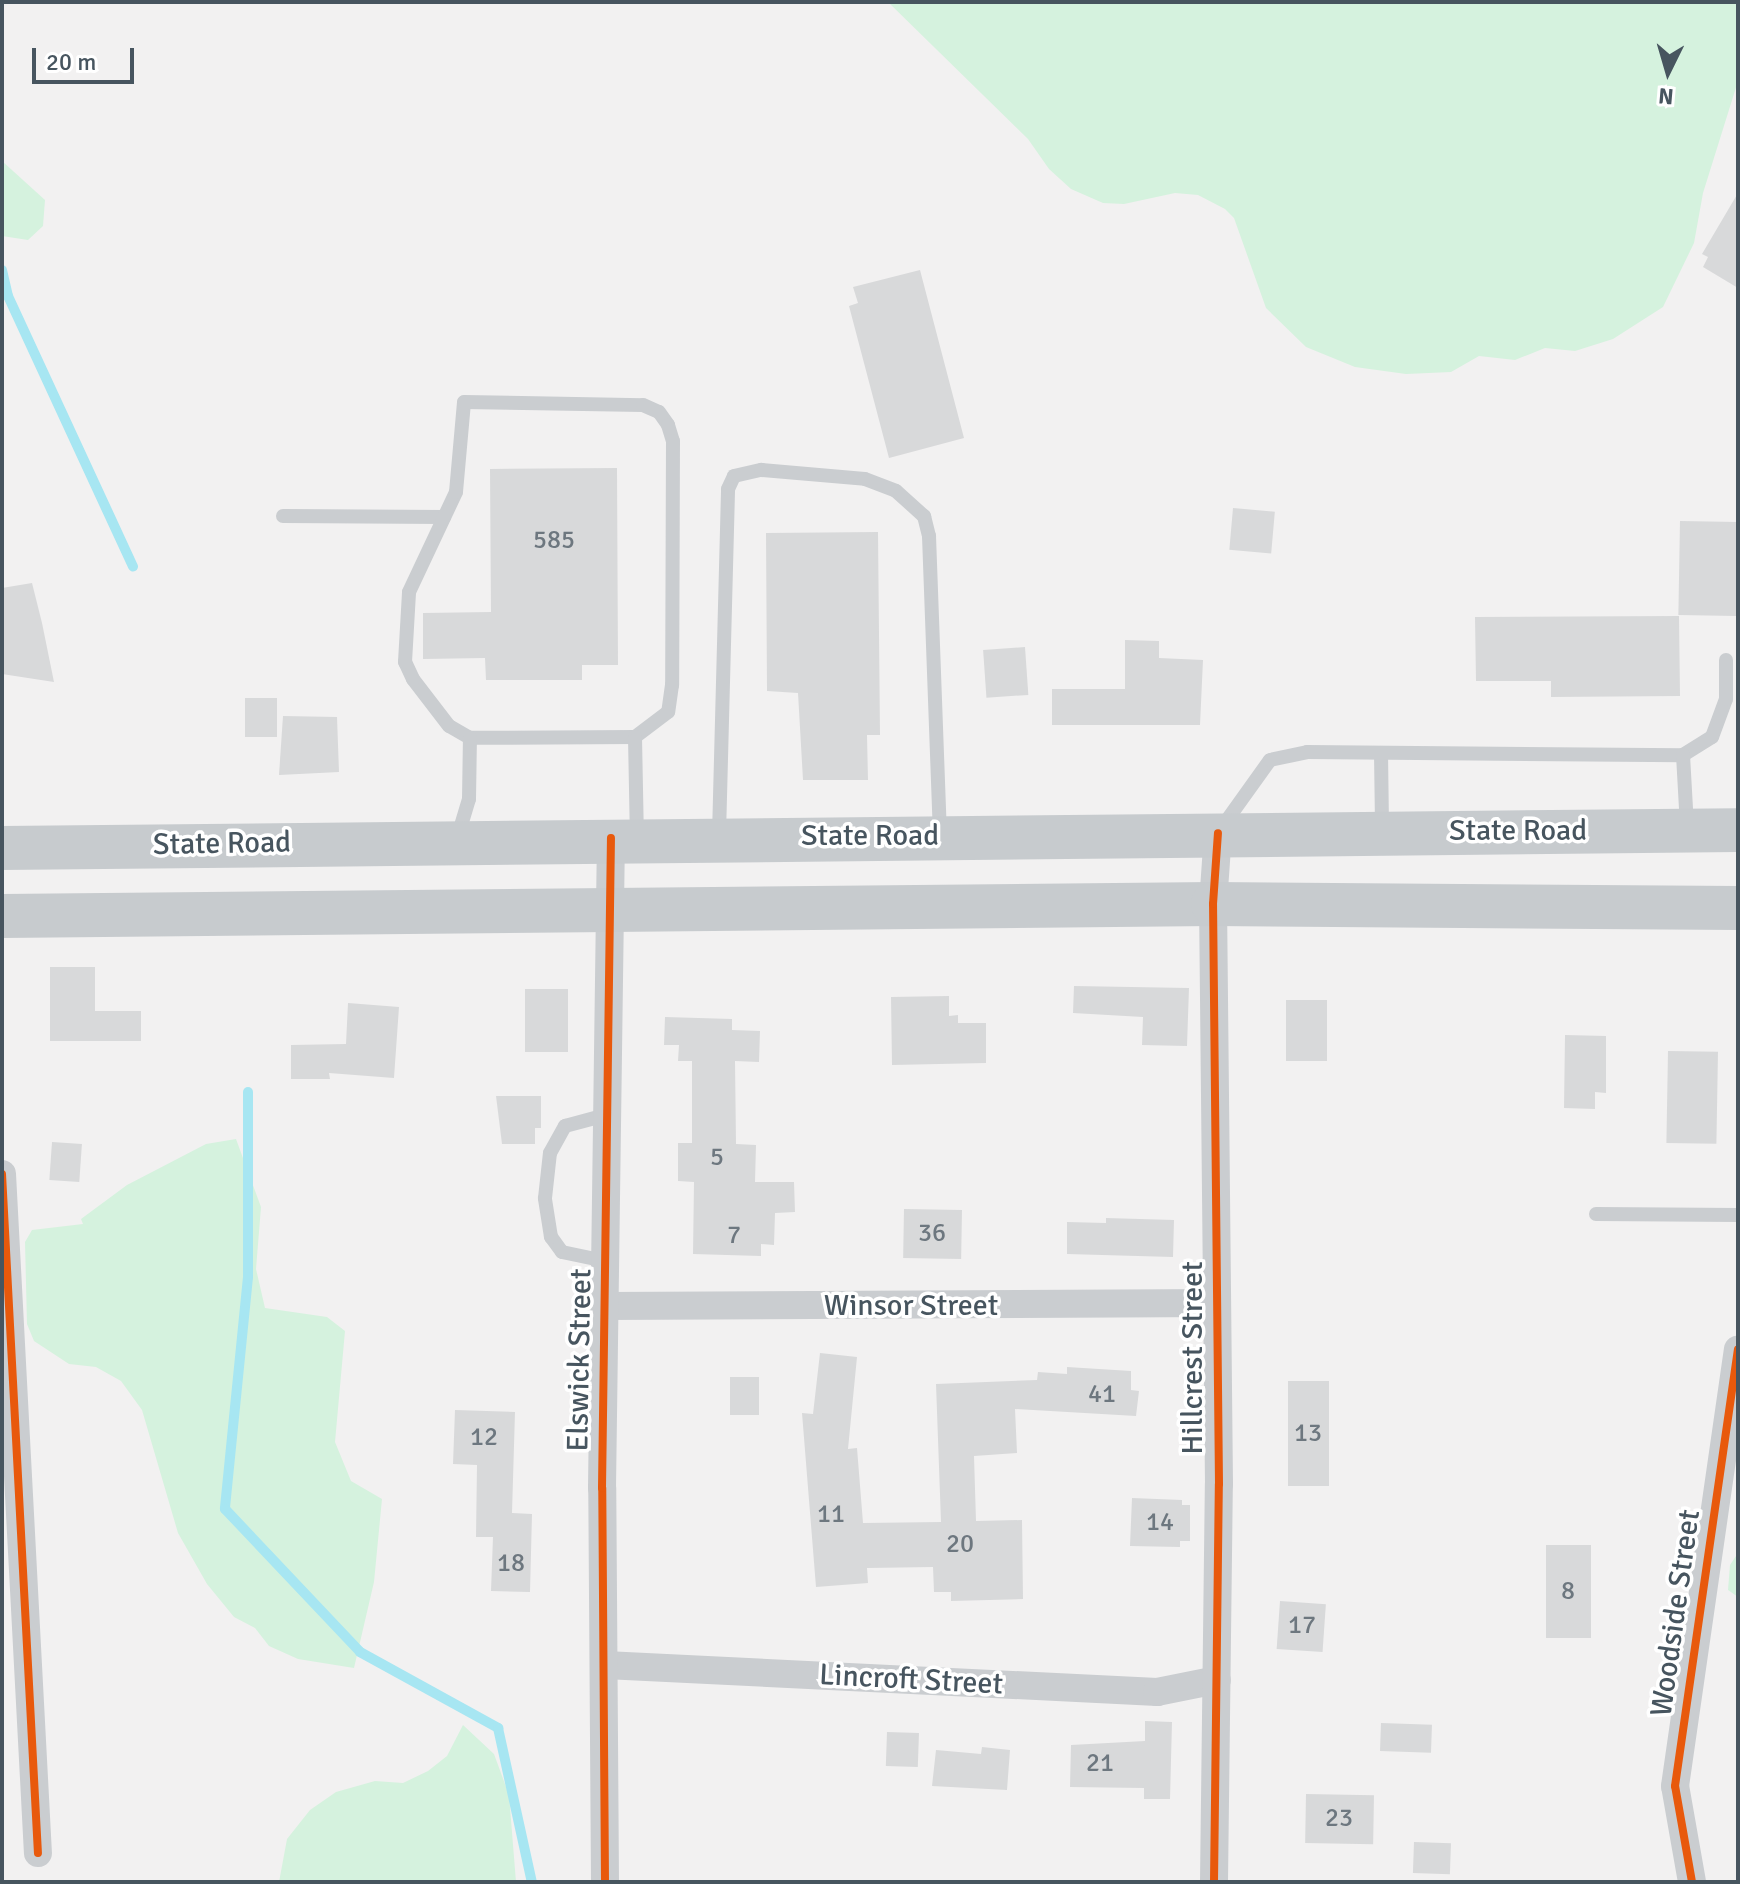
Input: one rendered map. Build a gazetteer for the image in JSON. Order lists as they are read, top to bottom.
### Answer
{
  "streets": {
    "main road": ["State Road"],
    "street": [
      "Winsor Street",
      "Hillcrest Street",
      "Elswick Street",
      "Woodside Street",
      "Lincroft Street"
    ]
  },
  "crossings": [
    ["State Road", "Hillcrest Street"],
    ["State Road", "Elswick Street"],
    ["Winsor Street", "Hillcrest Street"],
    ["Winsor Street", "Elswick Street"],
    ["Hillcrest Street", "Lincroft Street"],
    ["Elswick Street", "Lincroft Street"]
  ],
  "house_numbers": [
    "585",
    "5",
    "36",
    "7",
    "41",
    "13",
    "12",
    "11",
    "14",
    "20",
    "18",
    "8",
    "17",
    "21",
    "23"
  ],
  "scale_bar": "20 m",
  "north": "bottom"
}
